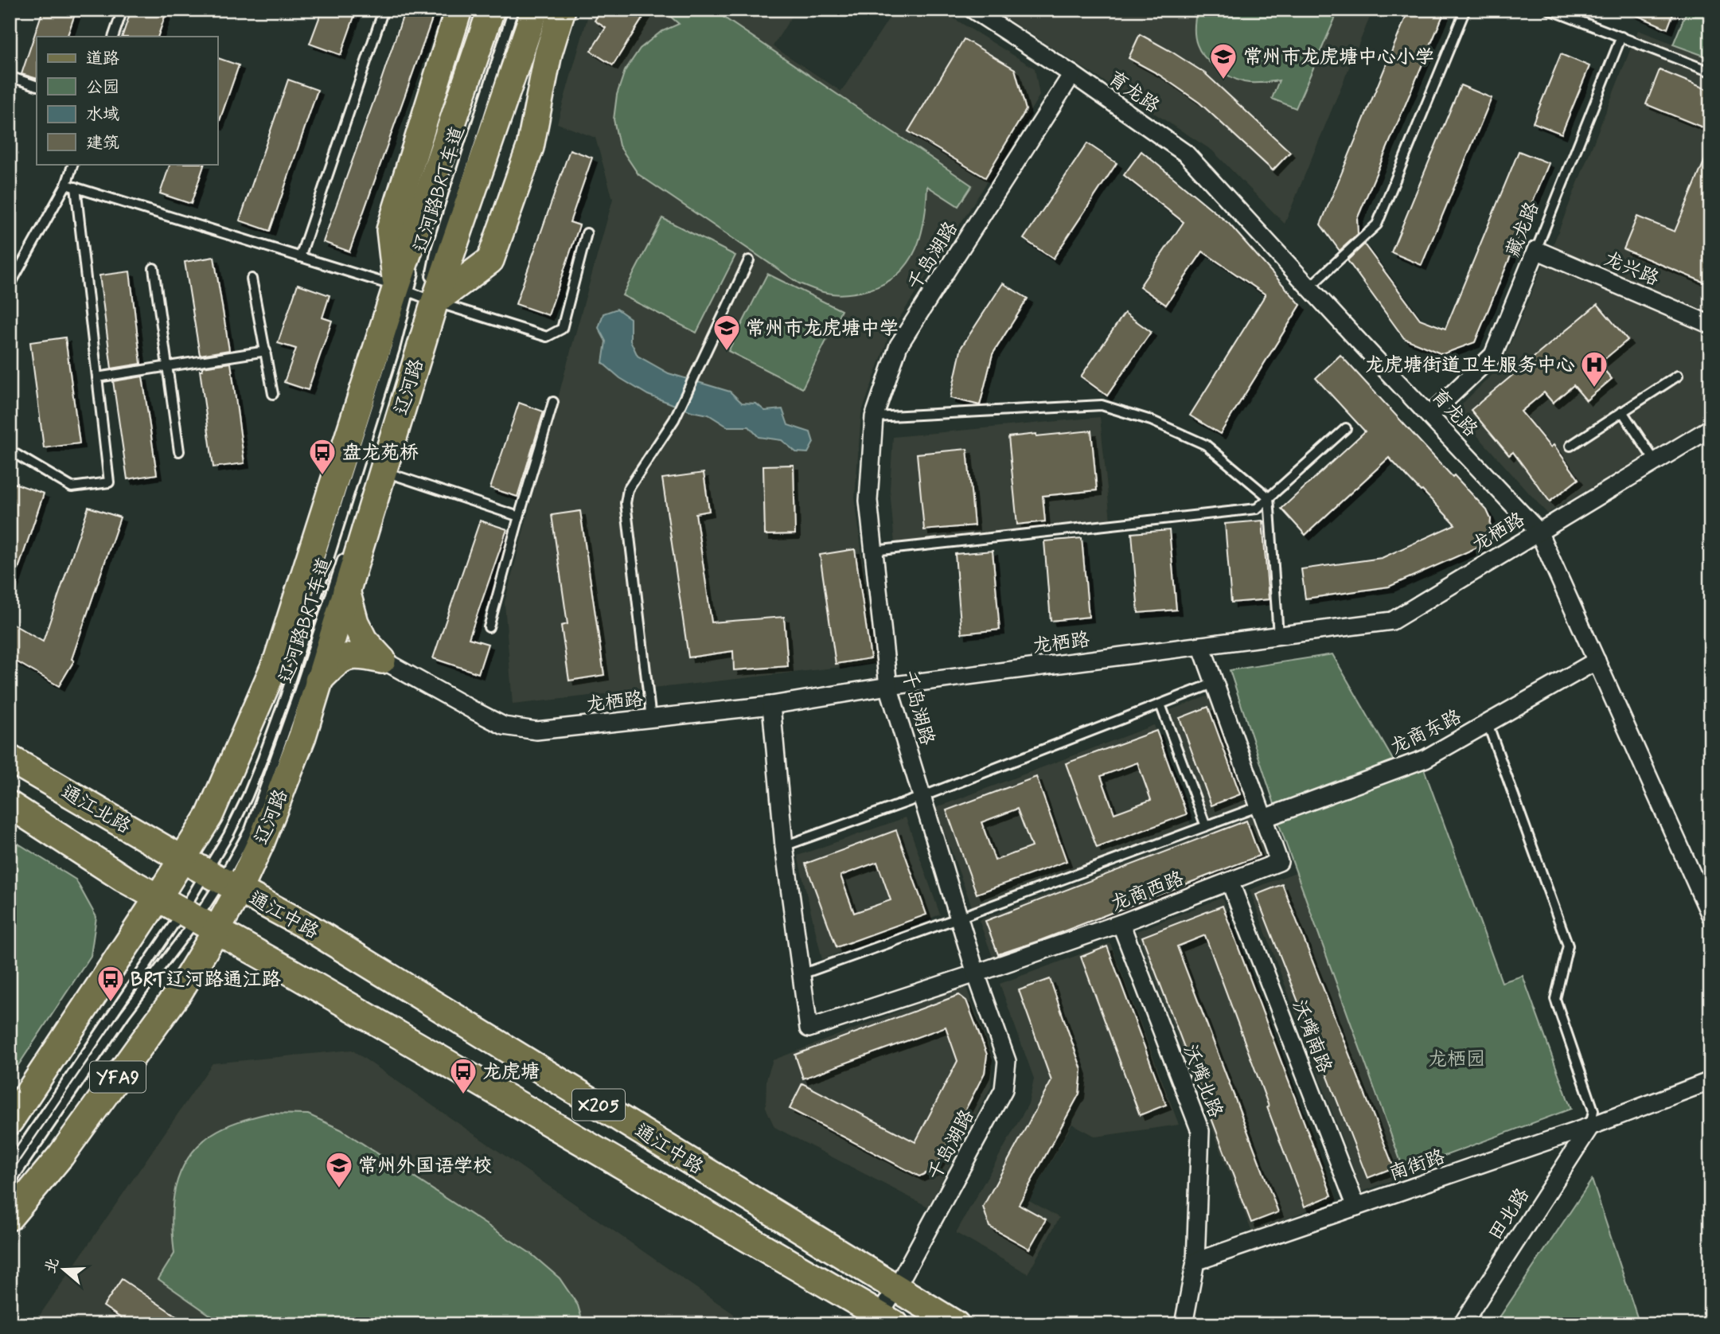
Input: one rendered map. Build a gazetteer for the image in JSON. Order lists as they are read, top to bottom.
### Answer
{
  "streets": {
    "main road": [
      "辽河路",
      "通江北路",
      "通江中路",
      "YFA9",
      "X205"
    ],
    "street": [
      "育龙路",
      "藏龙路",
      "千岛湖路",
      "龙兴路",
      "龙栖路",
      "龙商东路",
      "龙商西路",
      "沃嘴南路",
      "沃嘴北路",
      "南街路",
      "田北路"
    ],
    "lane": ["辽河路BRT车道"]
  },
  "crossings": [
    ["育龙路", "藏龙路"],
    ["育龙路", "千岛湖路"],
    ["育龙路", "龙栖路"],
    ["育龙路", "龙商东路"],
    ["辽河路BRT车道", "辽河路"],
    ["辽河路BRT车道", "通江北路"],
    ["辽河路BRT车道", "通江中路"],
    ["辽河路BRT车道", "YFA9"],
    ["藏龙路", "龙兴路"],
    ["千岛湖路", "龙栖路"],
    ["千岛湖路", "龙商西路"],
    ["千岛湖路", "通江中路"],
    ["辽河路", "通江北路"],
    ["辽河路", "通江中路"],
    ["辽河路", "YFA9"],
    ["龙栖路", "龙商西路"],
    ["龙商东路", "龙商西路"],
    ["通江北路", "通江中路"],
    ["通江北路", "YFA9"],
    ["龙商西路", "沃嘴南路"],
    ["龙商西路", "沃嘴北路"],
    ["通江中路", "YFA9"],
    ["沃嘴南路", "南街路"],
    ["沃嘴北路", "南街路"],
    ["南街路", "田北路"]
  ],
  "parks": ["龙栖园"],
  "places": {
    "school or university": ["常州市龙虎塘中心小学", "常州市龙虎塘中学", "常州外国语学校"],
    "hospital": ["龙虎塘街道卫生服务中心"],
    "bus stop": ["盘龙苑桥", "BRT辽河路通江路", "龙虎塘"]
  },
  "legend": [
    "道路",
    "公园",
    "水域",
    "建筑"
  ],
  "north": "left"
}
